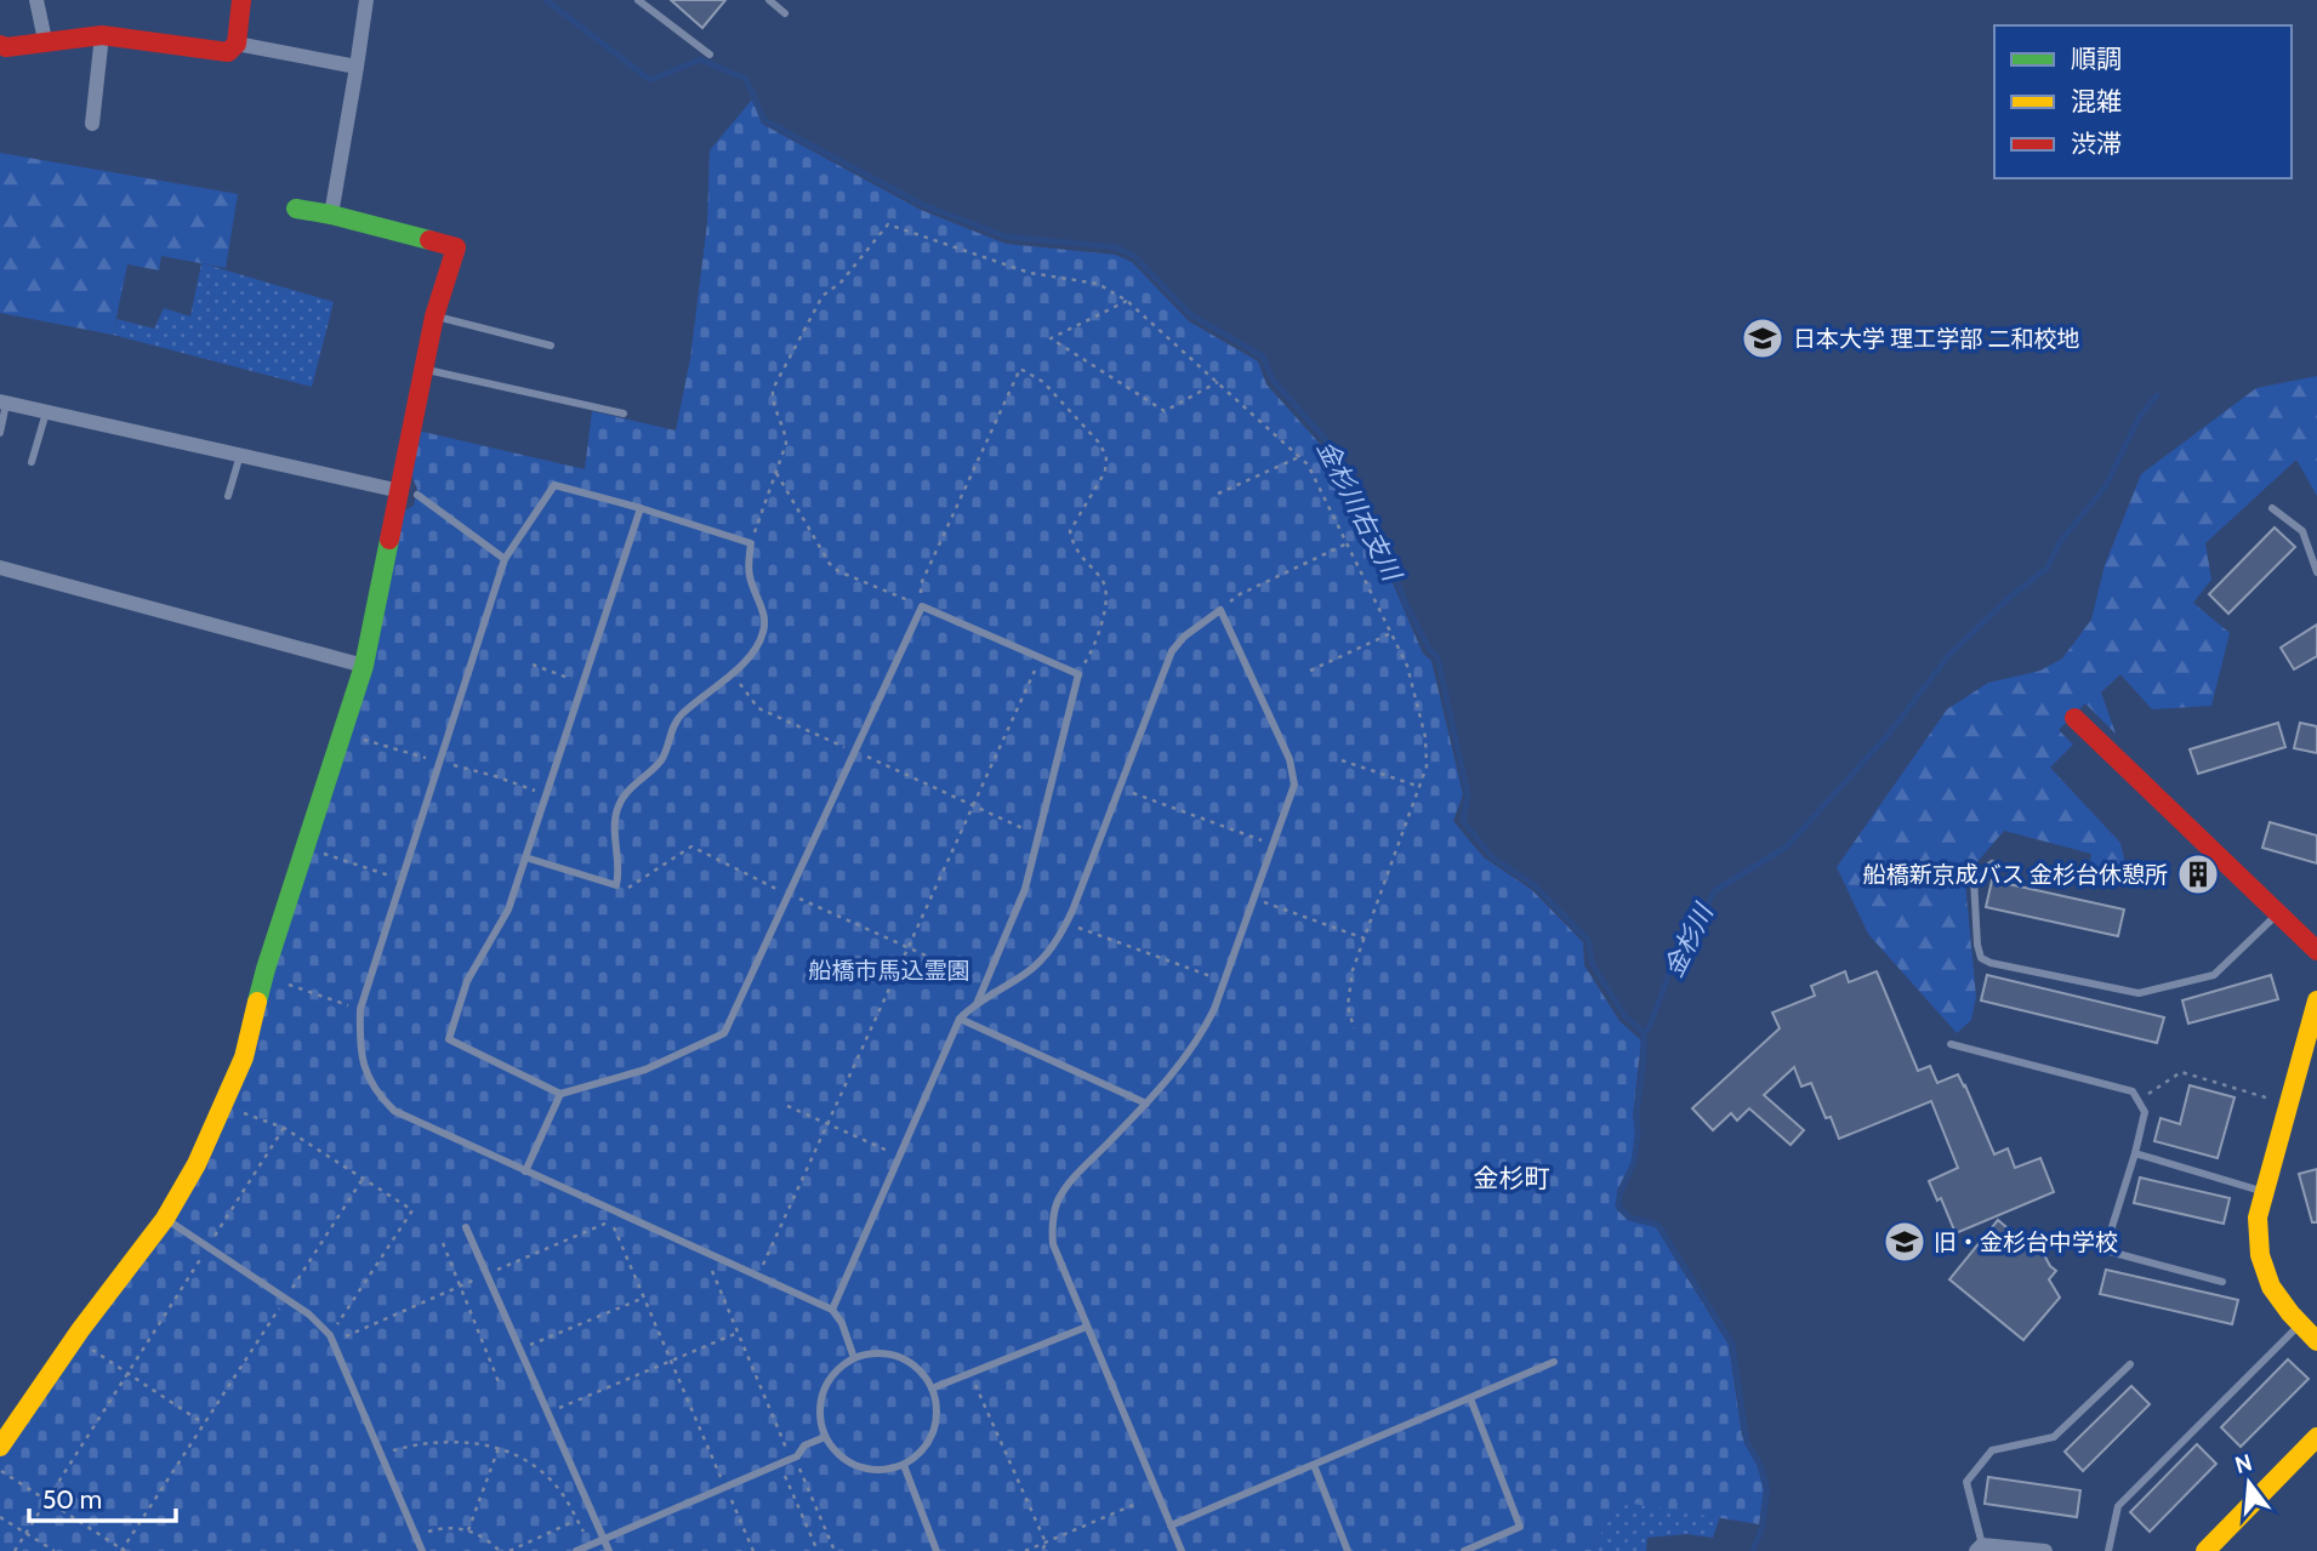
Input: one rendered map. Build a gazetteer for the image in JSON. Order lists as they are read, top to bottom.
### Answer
{
  "districts": ["金杉町"],
  "water": ["金杉川右支川", "金杉川"],
  "parks": ["船橋市馬込霊園"],
  "places": {
    "school or university": ["日本大学 理工学部 二和校地", "旧・金杉台中学校"],
    "building": ["船橋新京成バス 金杉台休憩所"]
  },
  "legend": ["順調", "混雑", "渋滞"],
  "scale_bar": "50 m",
  "north": "top"
}
